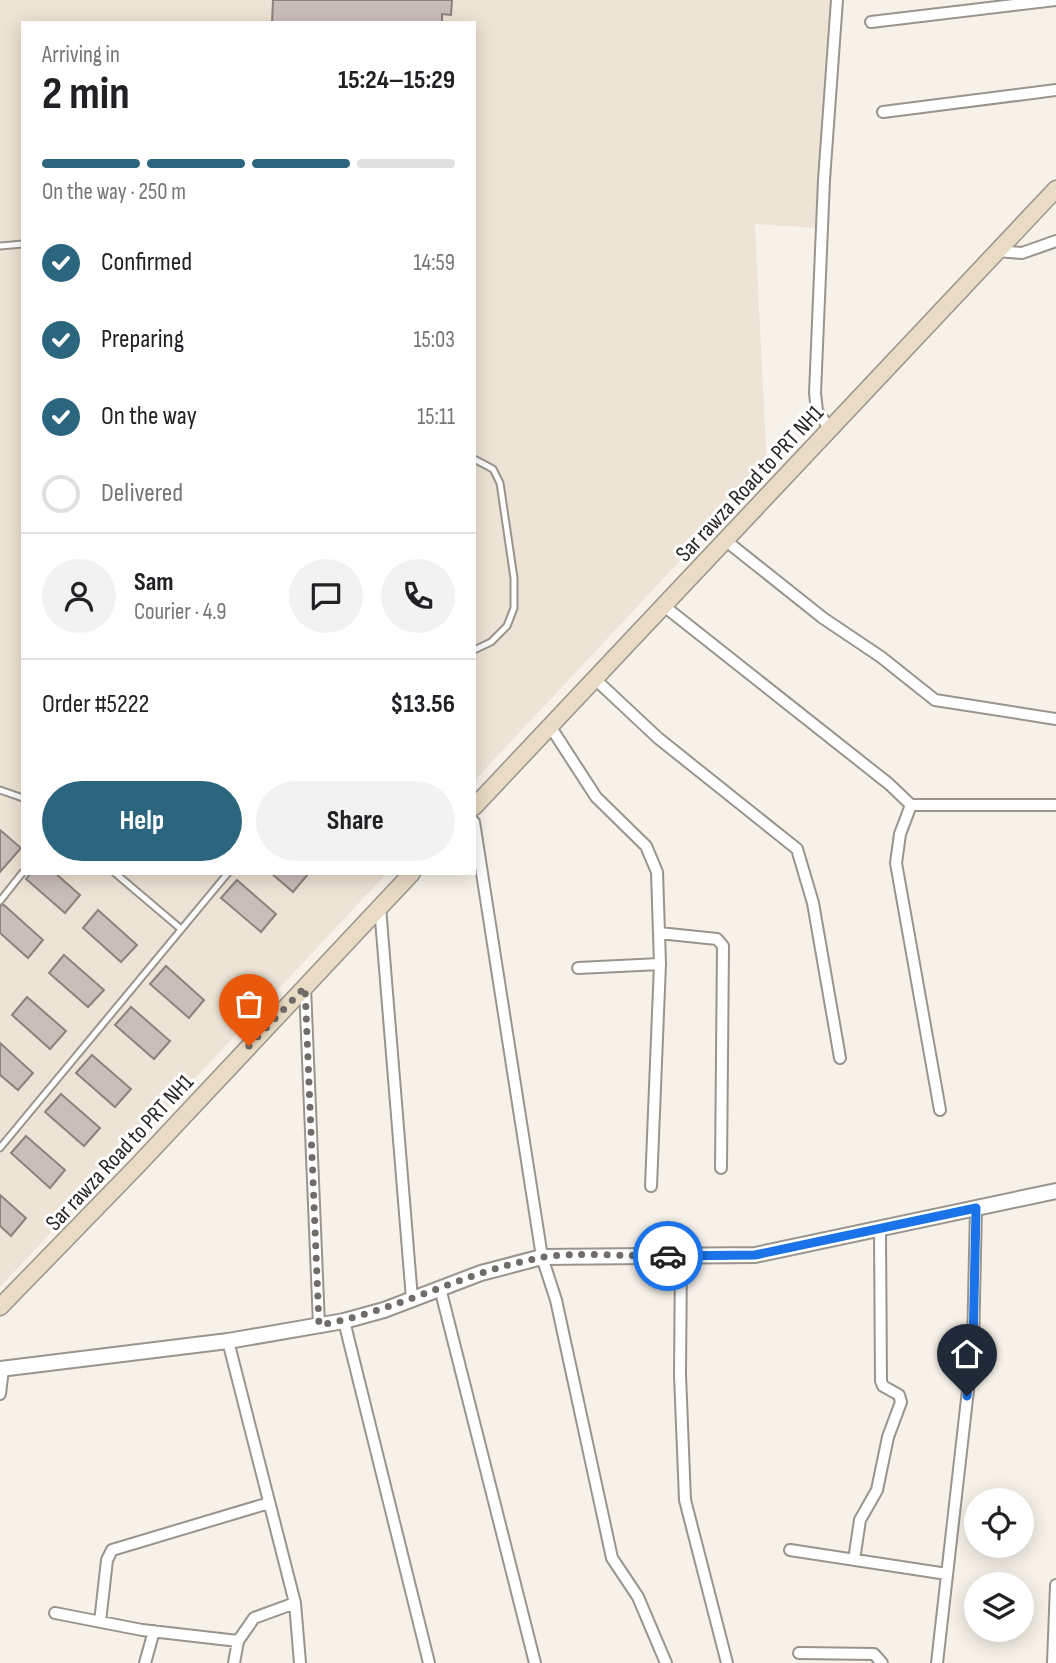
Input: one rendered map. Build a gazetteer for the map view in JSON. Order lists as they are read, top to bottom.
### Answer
{
  "streets": {
    "main road": ["Sar rawza Road to PRT NH1"]
  },
  "page": {
    "heading": ["2 min", "Arriving in", "15:24–15:29"],
    "panel": [
      "Sam",
      "Courier · 4.9",
      "Order #5222",
      "$13.56"
    ],
    "bar": "On the way · 250 m",
    "list": [
      ["Confirmed", "14:59"],
      ["Preparing", "15:03"],
      ["On the way", "15:11"],
      "Delivered"
    ],
    "buttons": ["Help", "Share"]
  }
}
